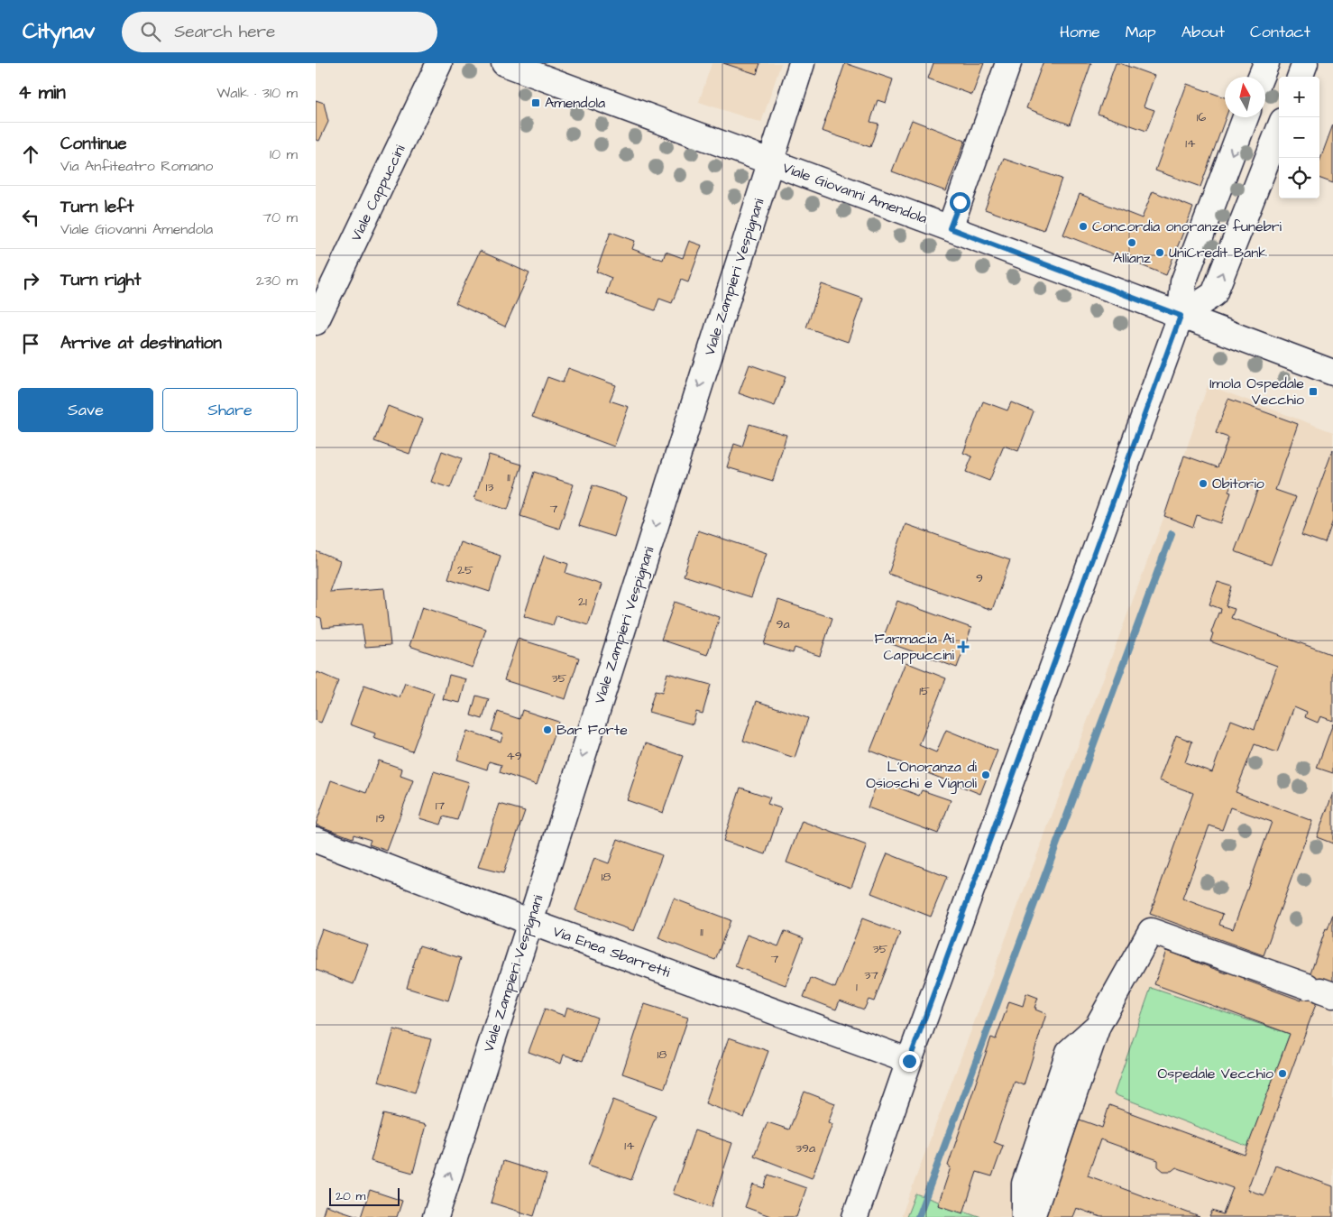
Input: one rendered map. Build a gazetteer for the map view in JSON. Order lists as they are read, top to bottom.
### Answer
{
  "streets": {
    "street": [
      "Viale Cappuccini",
      "Viale Giovanni Amendola",
      "Viale Zampieri Vespignani",
      "Via Enea Sbarretti"
    ]
  },
  "crossings": [
    ["Viale Giovanni Amendola", "Viale Zampieri Vespignani"],
    ["Viale Zampieri Vespignani", "Via Enea Sbarretti"]
  ],
  "places": {
    "transit": ["Amendola", "Imola Ospedale Vecchio"],
    "other": [
      "Concordia onoranze funebri",
      "Allianz",
      "UniCredit Bank",
      "Obitorio",
      "Bar Forte",
      "L'Onoranza di Osioschi e Vignoli",
      "Ospedale Vecchio"
    ],
    "health": ["Farmacia Ai Cappuccini"]
  },
  "house_numbers": [
    "16",
    "14",
    "11",
    "13",
    "7",
    "25",
    "9",
    "21",
    "9a",
    "35",
    "15",
    "49",
    "17",
    "19",
    "18",
    "11",
    "35",
    "7",
    "37",
    "1",
    "18",
    "14",
    "39a"
  ],
  "scale_bar": "20 m",
  "north": "top",
  "page": {
    "header": "Citynav",
    "search": "Search here",
    "nav": [
      "Home",
      "Map",
      "About",
      "Contact"
    ],
    "heading": ["4 min", "Walk · 310 m"],
    "map_buttons": ["+", "−"],
    "list": [
      ["Continue", "Via Anfiteatro Romano", "10 m"],
      ["Turn left", "Viale Giovanni Amendola", "70 m"],
      ["Turn right", "230 m"],
      "Arrive at destination"
    ],
    "buttons": ["Save", "Share"],
    "scale": "20 m"
  }
}
